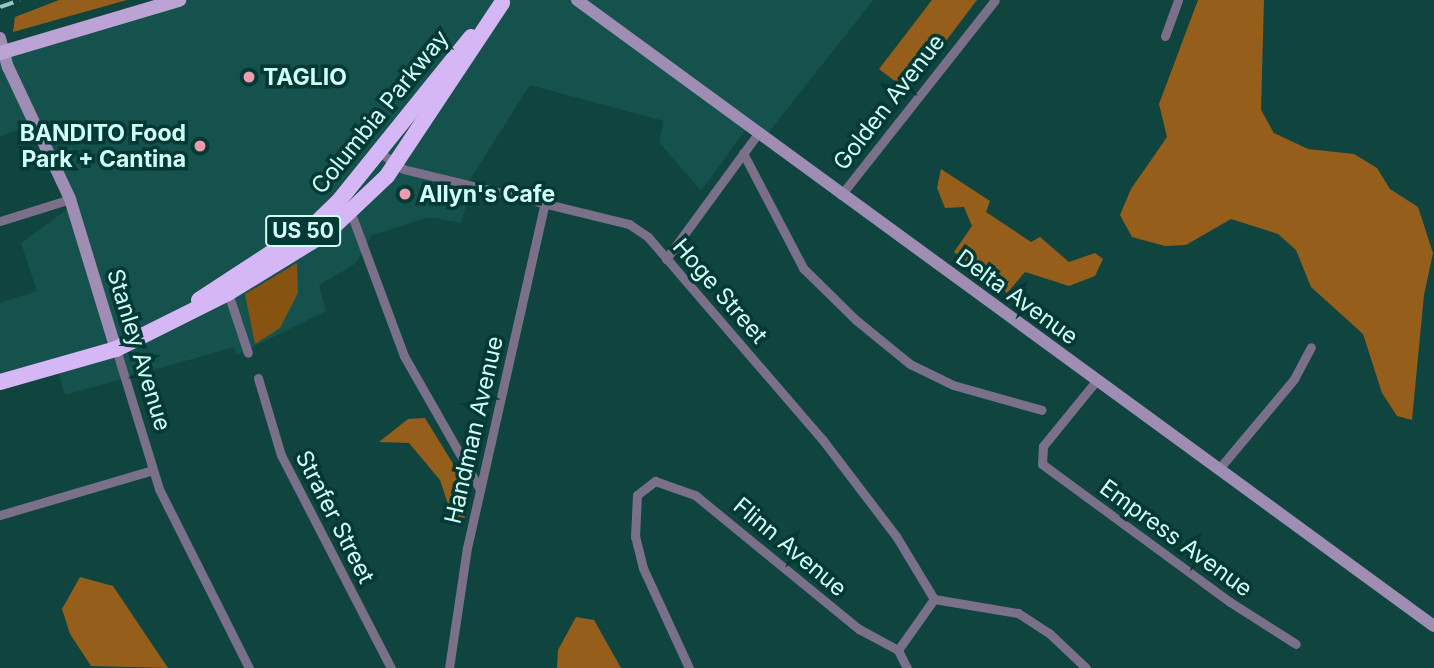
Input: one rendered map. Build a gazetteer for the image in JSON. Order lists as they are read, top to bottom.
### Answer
{
  "streets": {
    "highway": ["Columbia Parkway", "US 50"],
    "main road": ["Delta Avenue", "Stanley Avenue"],
    "street": [
      "Golden Avenue",
      "Hoge Street",
      "Handman Avenue",
      "Strafer Street",
      "Empress Avenue",
      "Flinn Avenue"
    ]
  },
  "crossings": [
    ["Golden Avenue", "Delta Avenue"],
    ["Columbia Parkway", "Hoge Street"],
    ["Columbia Parkway", "Stanley Avenue"],
    ["Hoge Street", "Handman Avenue"],
    ["Delta Avenue", "Empress Avenue"]
  ],
  "places": ["TAGLIO", "BANDITO Food Park + Cantina", "Allyn's Cafe"]
}
